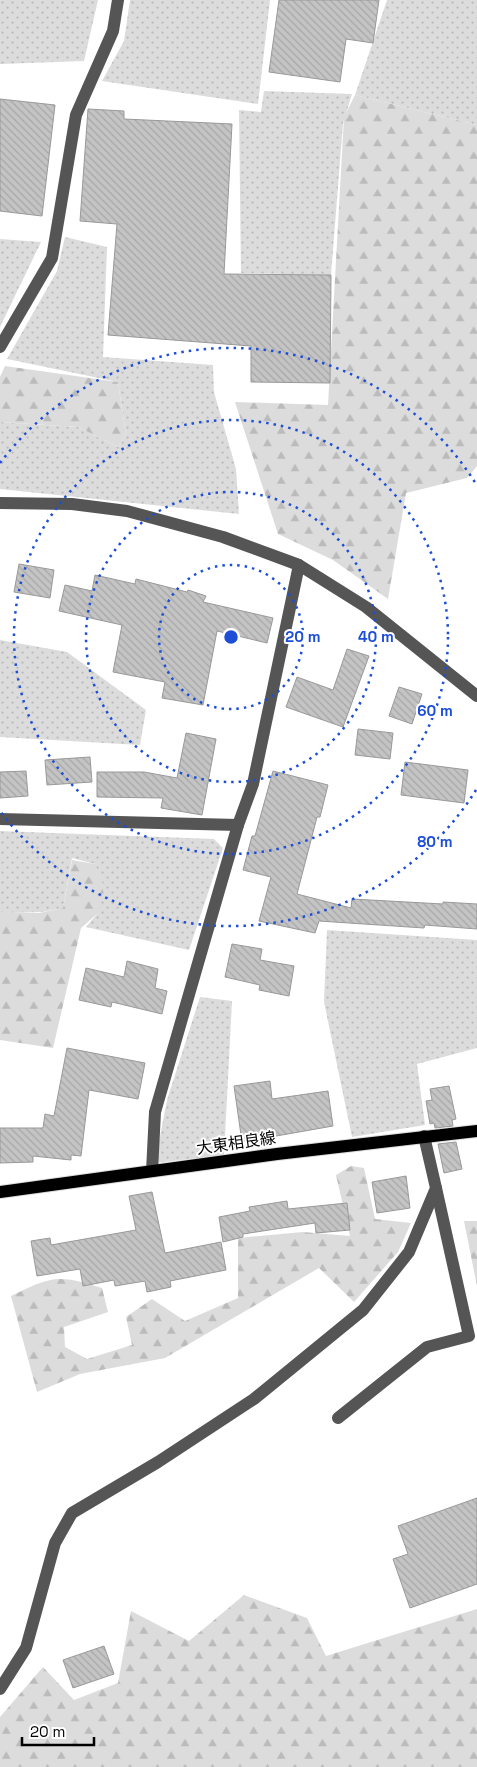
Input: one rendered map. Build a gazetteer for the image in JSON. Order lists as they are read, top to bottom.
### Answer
{
  "streets": {
    "main road": ["大東相良線"]
  },
  "scale_bar": "20 m",
  "rings": [
    "20 m",
    "40 m",
    "60 m",
    "80 m"
  ]
}
